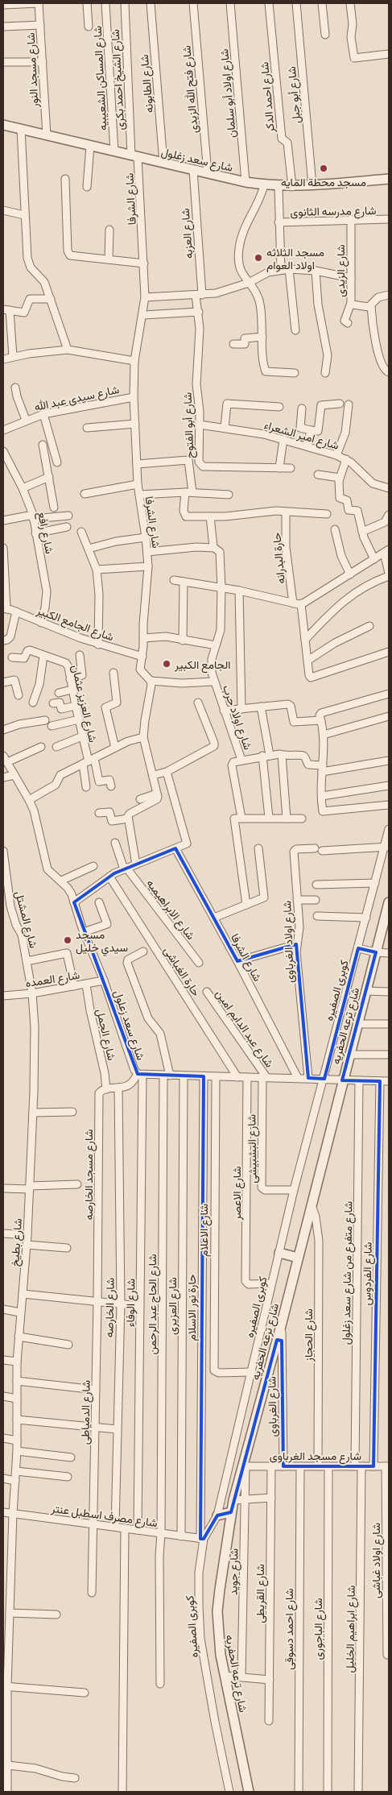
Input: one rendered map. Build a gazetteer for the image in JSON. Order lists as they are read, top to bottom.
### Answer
{
  "streets": {
    "street": [
      "شارع مسجد النور",
      "شارع المساكن الشعيبيه",
      "شارع الشيخ احمد بكرى",
      "شارع الطابونه",
      "شارع فتح الله الزيدى",
      "شارع اولاد أبو سلمان",
      "شارع أبو جبل",
      "شارع احمد الدكر",
      "شارع سعد زغلول",
      "شارع الشرفا",
      "شارع مدرسه الثانوى",
      "شارع العزبه",
      "شارع الزيدى",
      "شارع سيدى عبد الله",
      "شارع أبو الفتوح",
      "شارع امير الشعراء",
      "شارع رافع",
      "حارة البدرانه",
      "شارع الجامع الكبير",
      "شارع العزيز عثمان",
      "شارع اولاد حرب",
      "شارع الابراهيميه",
      "شارع المشتل",
      "شارع اولاد الغرباوى",
      "حارة الغباشى",
      "شارع العمده",
      "كوبرى الصفيره",
      "شارع سعد زعلول",
      "شارع ترعه الحفريه",
      "شارع عبد الدايم امين",
      "شارع الجمل",
      "شارع البشبيشى",
      "شارع مسجد الخارصه",
      "شارع الاعصر",
      "شارع الاعلام",
      "شارع بطيخ",
      "شارع متفرع من شارع سعد زغلول",
      "شارع الفردوس",
      "شارع الوفاء",
      "شارع الحاج عبد الرحمن",
      "شارع العزيرى",
      "شارع الخارصه",
      "حارة نور الاسلام",
      "شارع الحجاز",
      "شارع الغرباوى",
      "شارع الدمياطى",
      "شارع مسجد الغرباوى",
      "شارع مصرف اسطبل عنتر",
      "شارع اولاد غباشى",
      "شارع جويد",
      "شارع القريطى",
      "شارع احمد دسوقى",
      "شارع الباجورى",
      "شارع ابراهيم الخليل"
    ]
  },
  "crossings": [
    ["شارع مسجد النور", "شارع سعد زغلول"],
    ["شارع المساكن الشعيبيه", "شارع سعد زغلول"],
    ["شارع الشيخ احمد بكرى", "شارع سعد زغلول"],
    ["شارع الشيخ احمد بكرى", "شارع الشرفا"],
    ["شارع الطابونه", "شارع سعد زغلول"],
    ["شارع فتح الله الزيدى", "شارع سعد زغلول"],
    ["شارع اولاد أبو سلمان", "شارع سعد زغلول"],
    ["شارع أبو جبل", "شارع سعد زغلول"],
    ["شارع احمد الدكر", "شارع سعد زغلول"],
    ["شارع سعد زغلول", "شارع الشرفا"],
    ["شارع سعد زغلول", "شارع العزبه"],
    ["شارع الشرفا", "شارع سيدى عبد الله"],
    ["شارع الشرفا", "شارع الجامع الكبير"],
    ["شارع الشرفا", "شارع سعد زعلول"],
    ["شارع مدرسه الثانوى", "شارع الزيدى"],
    ["شارع العزبه", "شارع أبو الفتوح"],
    ["شارع أبو الفتوح", "شارع امير الشعراء"],
    ["شارع رافع", "شارع الجامع الكبير"],
    ["شارع المشتل", "شارع العمده"],
    ["شارع المشتل", "شارع بطيخ"],
    ["شارع اولاد الغرباوى", "كوبرى الصفيره"],
    ["شارع اولاد الغرباوى", "شارع سعد زعلول"],
    ["حارة الغباشى", "شارع سعد زعلول"],
    ["شارع العمده", "شارع سعد زعلول"],
    ["شارع العمده", "شارع الجمل"],
    ["شارع العمده", "شارع بطيخ"],
    ["كوبرى الصفيره", "شارع سعد زعلول"],
    ["كوبرى الصفيره", "شارع البشبيشى"],
    ["كوبرى الصفيره", "شارع الاعصر"],
    ["كوبرى الصفيره", "شارع الاعلام"],
    ["كوبرى الصفيره", "حارة نور الاسلام"],
    ["كوبرى الصفيره", "شارع مصرف اسطبل عنتر"],
    ["شارع سعد زعلول", "شارع ترعه الحفريه"],
    ["شارع سعد زعلول", "شارع عبد الدايم امين"],
    ["شارع سعد زعلول", "شارع البشبيشى"],
    ["شارع سعد زعلول", "شارع الاعصر"],
    ["شارع سعد زعلول", "شارع الاعلام"],
    ["شارع سعد زعلول", "شارع متفرع من شارع سعد زغلول"],
    ["شارع سعد زعلول", "شارع الفردوس"],
    ["شارع سعد زعلول", "شارع الوفاء"],
    ["شارع سعد زعلول", "شارع الحاج عبد الرحمن"],
    ["شارع سعد زعلول", "شارع العزيرى"],
    ["شارع سعد زعلول", "حارة نور الاسلام"],
    ["شارع ترعه الحفريه", "شارع الحجاز"],
    ["شارع ترعه الحفريه", "شارع الغرباوى"],
    ["شارع ترعه الحفريه", "شارع مسجد الغرباوى"],
    ["شارع ترعه الحفريه", "شارع جويد"],
    ["شارع عبد الدايم امين", "شارع البشبيشى"],
    ["شارع الجمل", "شارع مسجد الخارصه"],
    ["شارع مسجد الخارصه", "شارع الدمياطى"],
    ["شارع بطيخ", "شارع مصرف اسطبل عنتر"],
    ["شارع متفرع من شارع سعد زغلول", "شارع مسجد الغرباوى"],
    ["شارع متفرع من شارع سعد زغلول", "شارع ابراهيم الخليل"],
    ["شارع الفردوس", "شارع مسجد الغرباوى"],
    ["شارع الوفاء", "شارع مصرف اسطبل عنتر"],
    ["شارع الحاج عبد الرحمن", "شارع مصرف اسطبل عنتر"],
    ["شارع العزيرى", "شارع مصرف اسطبل عنتر"],
    ["شارع الخارصه", "شارع مصرف اسطبل عنتر"],
    ["حارة نور الاسلام", "شارع مصرف اسطبل عنتر"],
    ["شارع الحجاز", "شارع مسجد الغرباوى"],
    ["شارع الغرباوى", "شارع مسجد الغرباوى"],
    ["شارع الدمياطى", "شارع مصرف اسطبل عنتر"],
    ["شارع مسجد الغرباوى", "شارع اولاد غباشى"],
    ["شارع مسجد الغرباوى", "شارع جويد"],
    ["شارع مسجد الغرباوى", "شارع القريطى"],
    ["شارع مسجد الغرباوى", "شارع احمد دسوقى"],
    ["شارع مسجد الغرباوى", "شارع الباجورى"],
    ["شارع مسجد الغرباوى", "شارع ابراهيم الخليل"]
  ],
  "places": [
    "مسجد محطة المايه",
    "مسجد الثلاثه اولاد العوام",
    "الجامع الكبير",
    "مسجد سيدي خليل"
  ]
}
